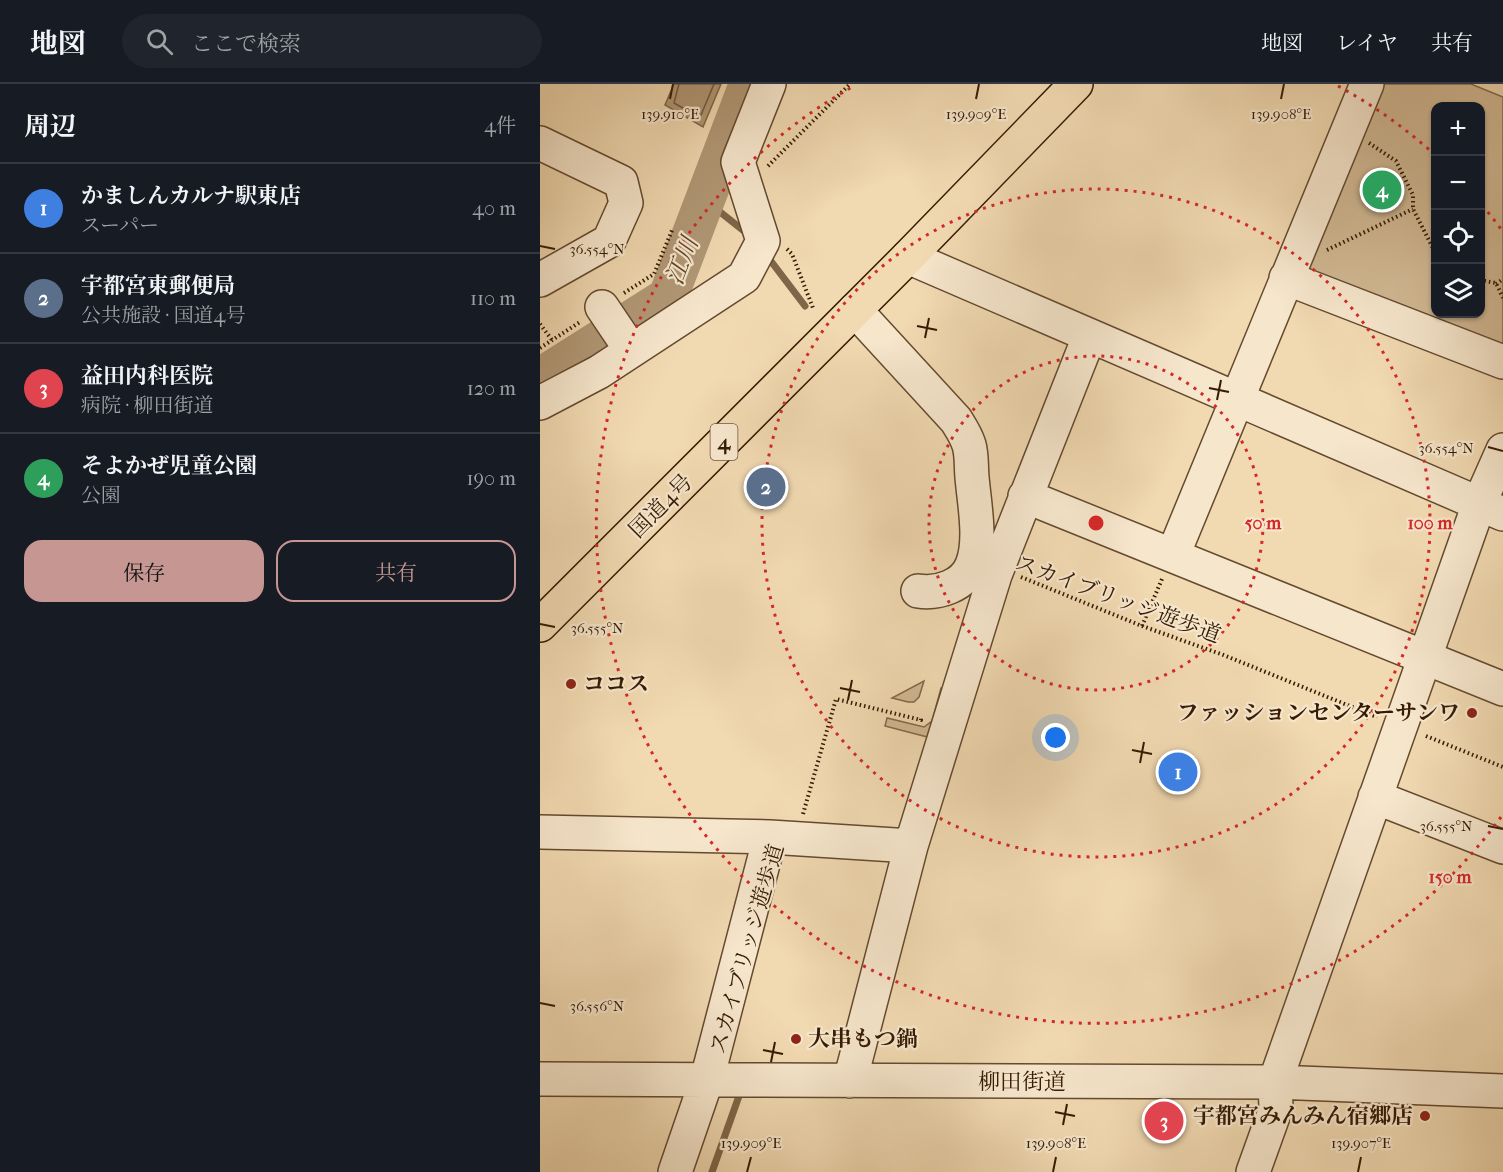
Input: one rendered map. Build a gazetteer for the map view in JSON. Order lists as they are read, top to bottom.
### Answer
{
  "streets": {
    "highway": ["4", "国道4号"],
    "street": ["柳田街道"],
    "path": ["スカイブリッジ遊歩道"]
  },
  "crossings": [
    ["4", "国道4号"]
  ],
  "water": ["江川"],
  "places": [
    "ココス",
    "ファッションセンターサンワ",
    "大串もつ鍋",
    "宇都宮みんみん宿郷店"
  ],
  "page": {
    "header": "地図",
    "search": "ここで検索",
    "nav": ["地図", "レイヤ", "共有"],
    "heading": ["周辺", "4件"],
    "map_buttons": ["+", "−"],
    "list": [
      {
        "mark": "1",
        "name": "かましんカルナ駅東店",
        "note": "スーパー",
        "value": "40 m"
      },
      {
        "mark": "2",
        "name": "宇都宮東郵便局",
        "note": "公共施設 · 国道4号",
        "value": "110 m"
      },
      {
        "mark": "3",
        "name": "益田内科医院",
        "note": "病院 · 柳田街道",
        "value": "120 m"
      },
      {
        "mark": "4",
        "name": "そよかぜ児童公園",
        "note": "公園",
        "value": "190 m"
      }
    ],
    "pins": [
      "4",
      "2",
      "1",
      "3"
    ],
    "buttons": ["保存", "共有"]
  },
  "coordinates": [
    "139.910°E",
    "139.909°E",
    "139.908°E",
    "36.554°N",
    "36.555°N",
    "36.556°N",
    "139.907°E"
  ],
  "rings": ["50 m", "100 m", "150 m"]
}
